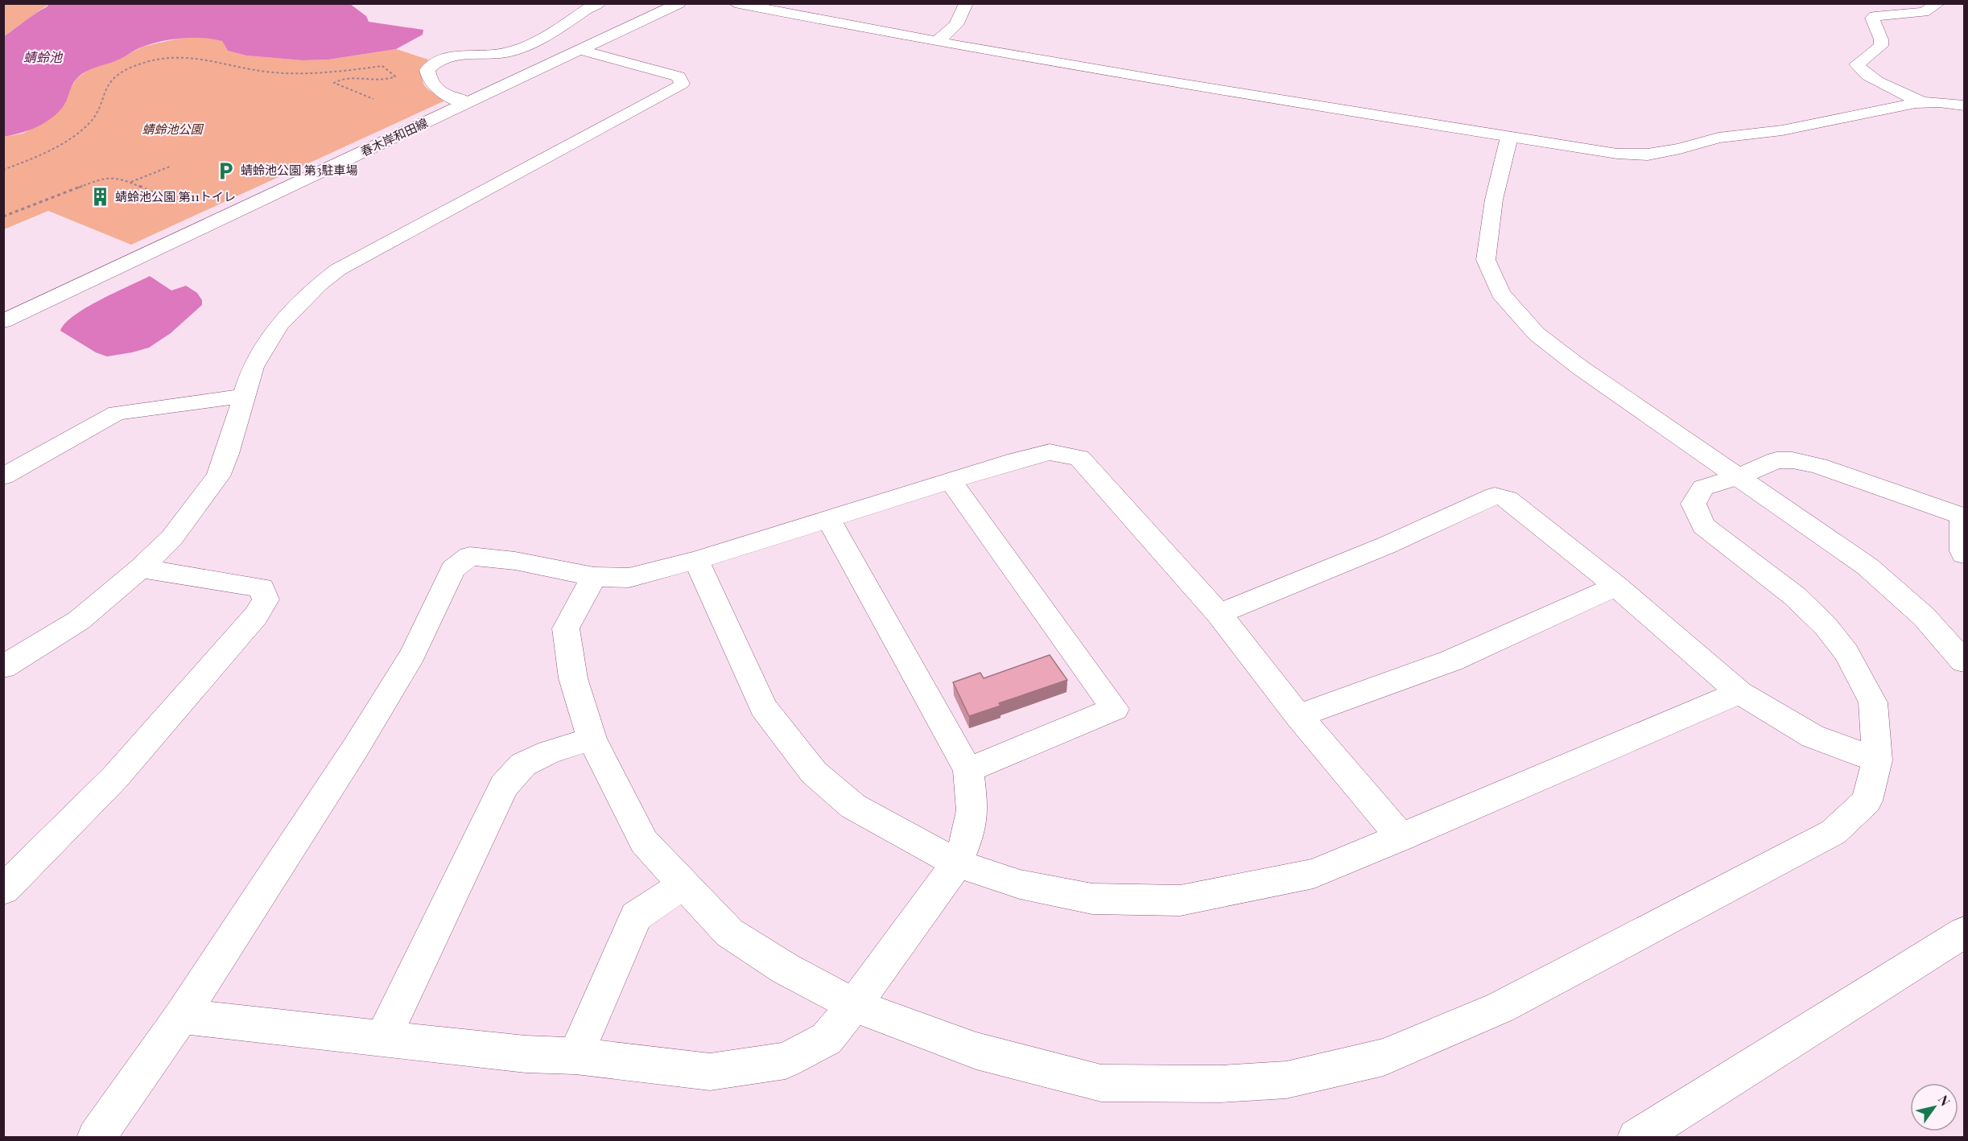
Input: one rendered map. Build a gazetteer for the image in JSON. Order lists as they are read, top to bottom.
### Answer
{
  "streets": {
    "street": ["春木岸和田線"]
  },
  "water": ["蜻蛉池"],
  "parks": ["蜻蛉池公園"],
  "places": {
    "parking": ["蜻蛉池公園 第3駐車場"],
    "building": ["蜻蛉池公園 第11トイレ"]
  },
  "north": "top right"
}
